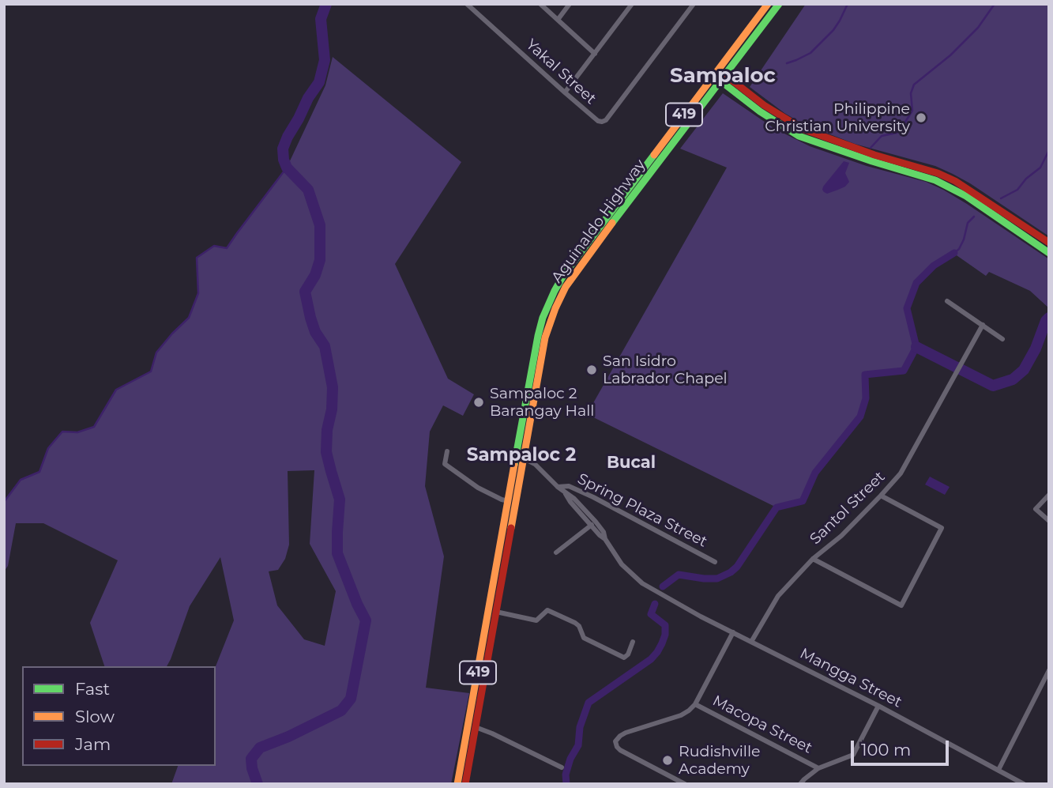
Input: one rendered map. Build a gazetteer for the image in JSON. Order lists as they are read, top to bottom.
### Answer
{
  "streets": {
    "main road": ["419", "Aguinaldo Highway"],
    "street": [
      "Yakal Street",
      "Santol Street",
      "Spring Plaza Street",
      "Mangga Street",
      "Macopa Street"
    ]
  },
  "crossings": [
    ["Santol Street", "Mangga Street"]
  ],
  "districts": ["Sampaloc", "Sampaloc 2", "Bucal"],
  "places": [
    "Philippine Christian University",
    "San Isidro Labrador Chapel",
    "Sampaloc 2 Barangay Hall",
    "Rudishville Academy"
  ],
  "legend": ["Fast", "Slow", "Jam"],
  "scale_bar": "100 m"
}
